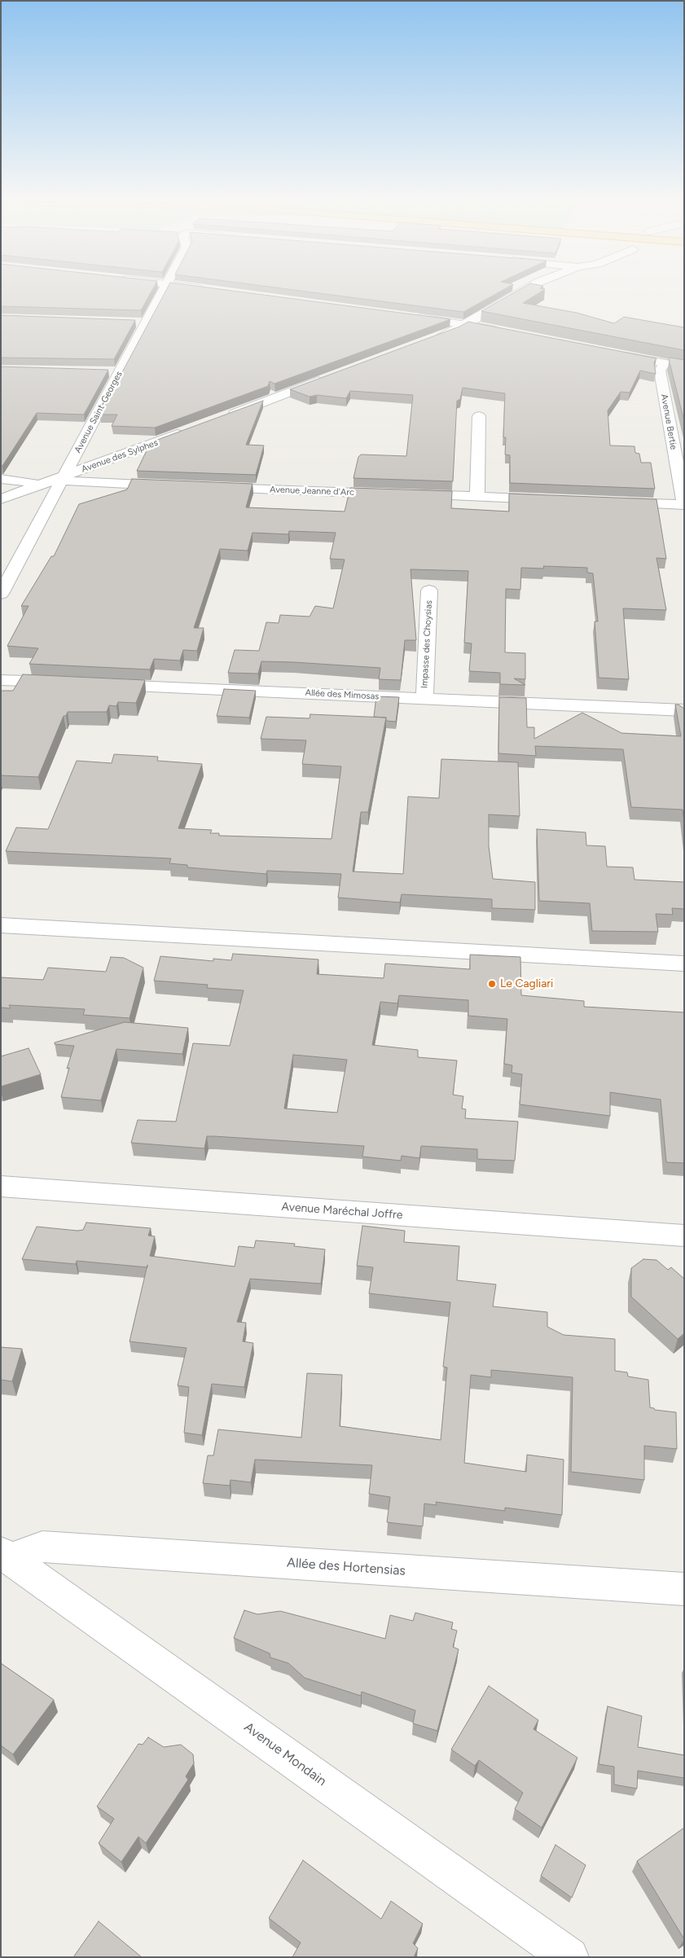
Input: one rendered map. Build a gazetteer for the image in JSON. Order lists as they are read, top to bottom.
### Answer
{
  "streets": {
    "street": [
      "Avenue Saint-Georges",
      "Avenue Bertie",
      "Avenue des Sylphes",
      "Avenue Jeanne d'Arc",
      "Impasse des Choysias",
      "Allée des Mimosas",
      "Avenue Maréchal Joffre",
      "Allée des Hortensias",
      "Avenue Mondain"
    ]
  },
  "crossings": [
    ["Avenue Saint-Georges", "Avenue des Sylphes"],
    ["Impasse des Choysias", "Allée des Mimosas"],
    ["Allée des Hortensias", "Avenue Mondain"]
  ],
  "places": ["Le Cagliari"]
}
